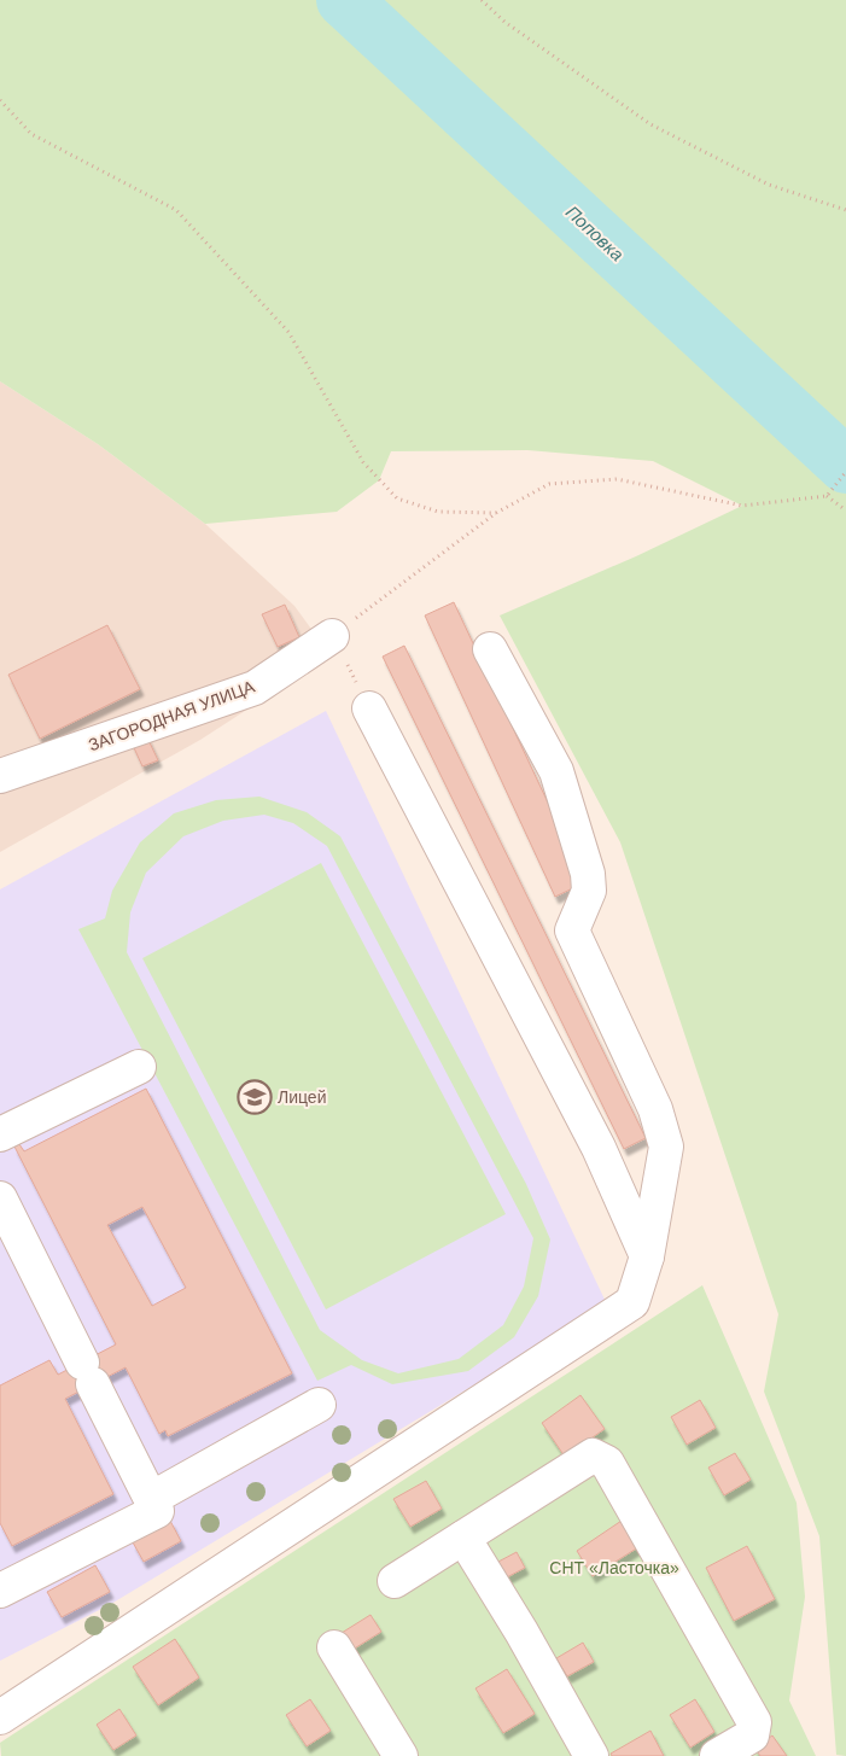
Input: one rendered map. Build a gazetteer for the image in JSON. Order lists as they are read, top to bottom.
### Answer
{
  "streets": {
    "street": ["ЗАГОРОДНАЯ УЛИЦА"]
  },
  "water": ["Поповка"],
  "parks": ["СНТ «Ласточка»"],
  "places": {
    "school or university": ["Лицей"]
  }
}
